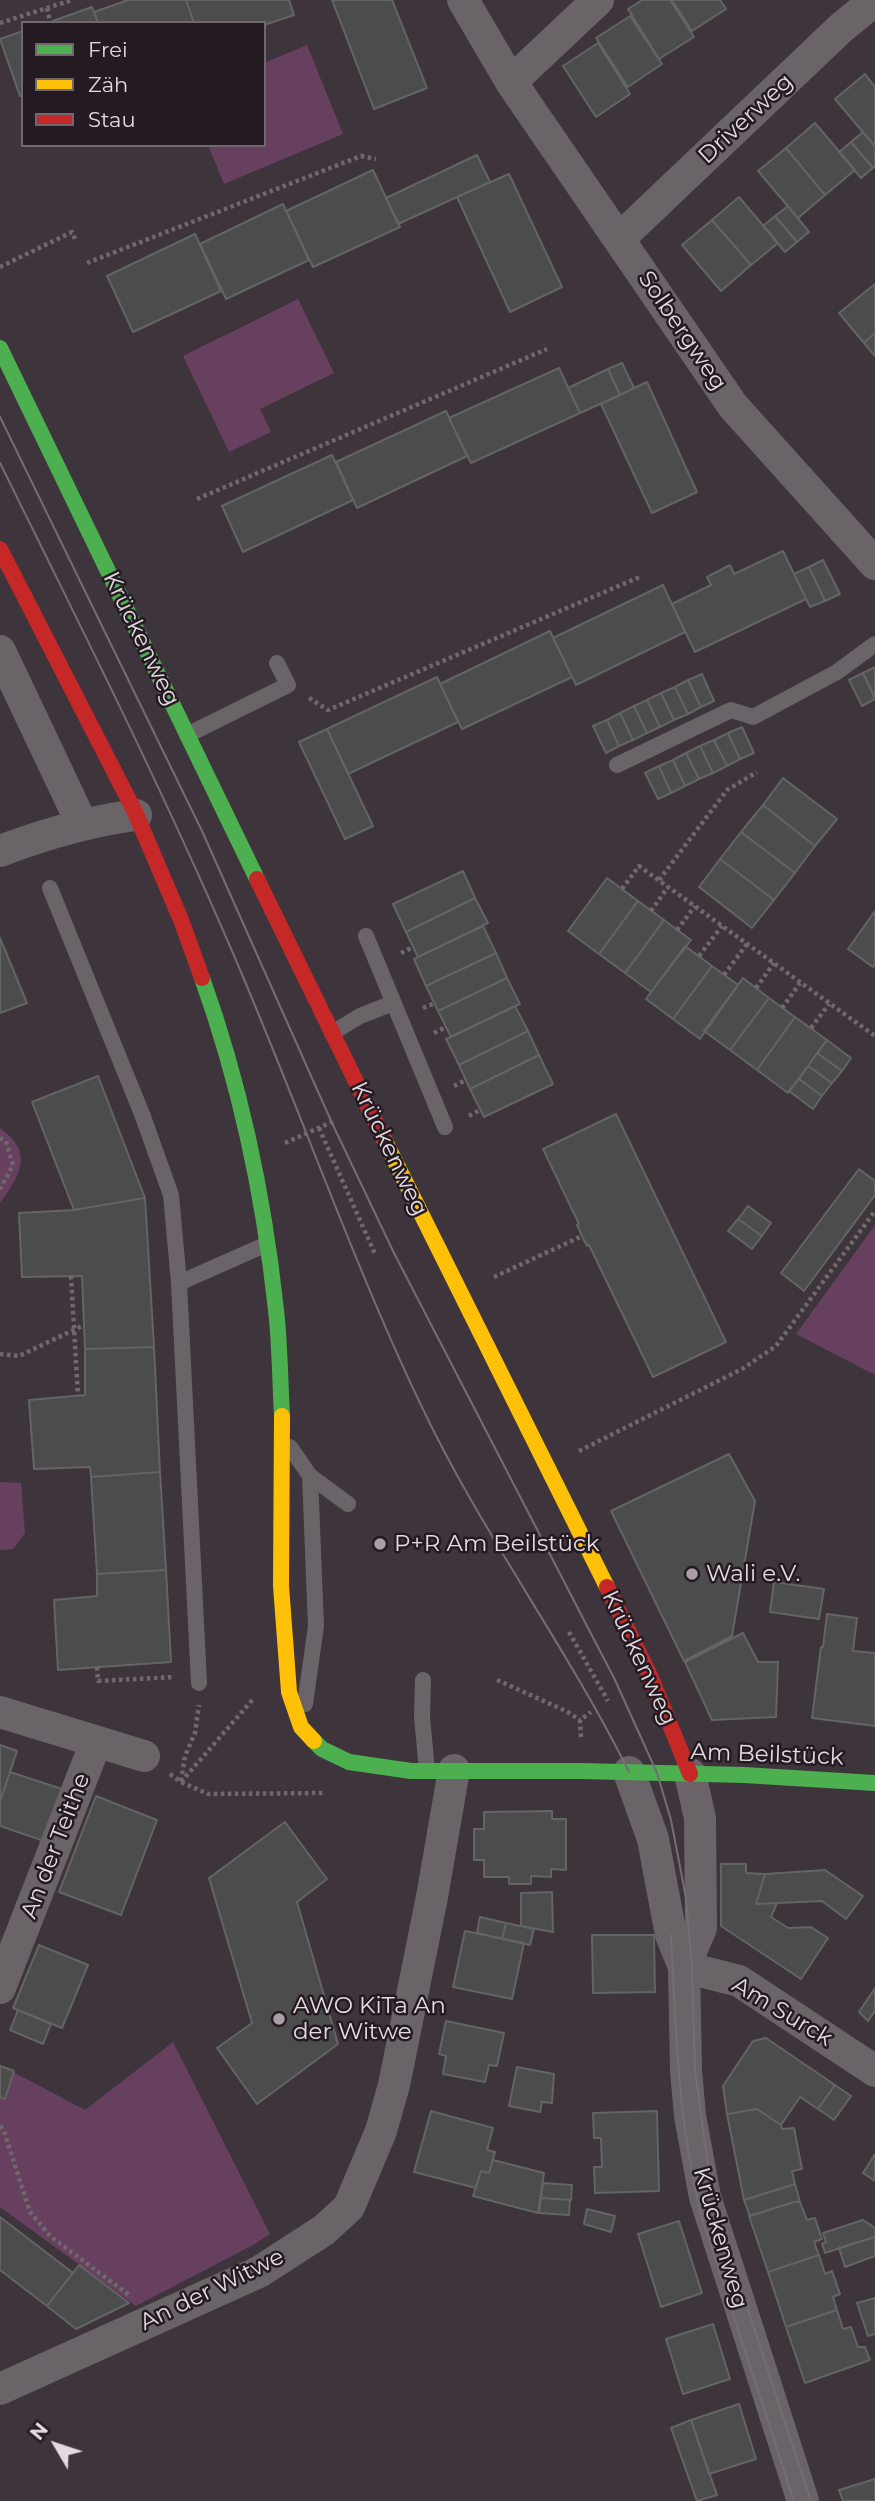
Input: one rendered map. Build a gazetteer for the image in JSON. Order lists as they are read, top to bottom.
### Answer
{
  "streets": {
    "main road": ["Krückenweg", "Am Beilstück"],
    "street": [
      "Driverweg",
      "Solbergweg",
      "An der Teithe",
      "Am Surck",
      "An der Witwe"
    ]
  },
  "crossings": [
    ["Driverweg", "Solbergweg"],
    ["Krückenweg", "Am Beilstück"],
    ["Krückenweg", "Am Surck"]
  ],
  "places": ["P+R Am Beilstück", "Wali e.V.", "AWO KiTa An der Witwe"],
  "legend": ["Frei", "Zäh", "Stau"],
  "north": "top left"
}
